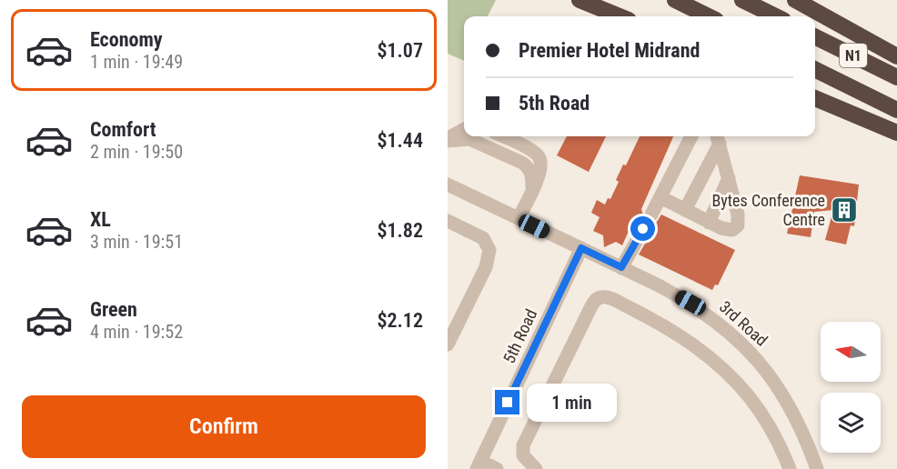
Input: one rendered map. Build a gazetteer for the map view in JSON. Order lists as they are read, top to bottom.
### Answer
{
  "streets": {
    "highway": ["N1"],
    "street": ["3rd Road", "5th Road"]
  },
  "crossings": [
    ["3rd Road", "5th Road"]
  ],
  "places": {
    "building": ["Bytes Conference Centre"]
  },
  "north": "left",
  "page": {
    "list": [
      {
        "name": "Economy",
        "note": "1 min · 19:49",
        "value": "$1.07"
      },
      {
        "name": "Comfort",
        "note": "2 min · 19:50",
        "value": "$1.44"
      },
      {
        "name": "XL",
        "note": "3 min · 19:51",
        "value": "$1.82"
      },
      {
        "name": "Green",
        "note": "4 min · 19:52",
        "value": "$2.12"
      }
    ],
    "banner": ["Premier Hotel Midrand", "5th Road"],
    "bubble": "1 min",
    "buttons": "Confirm"
  }
}
